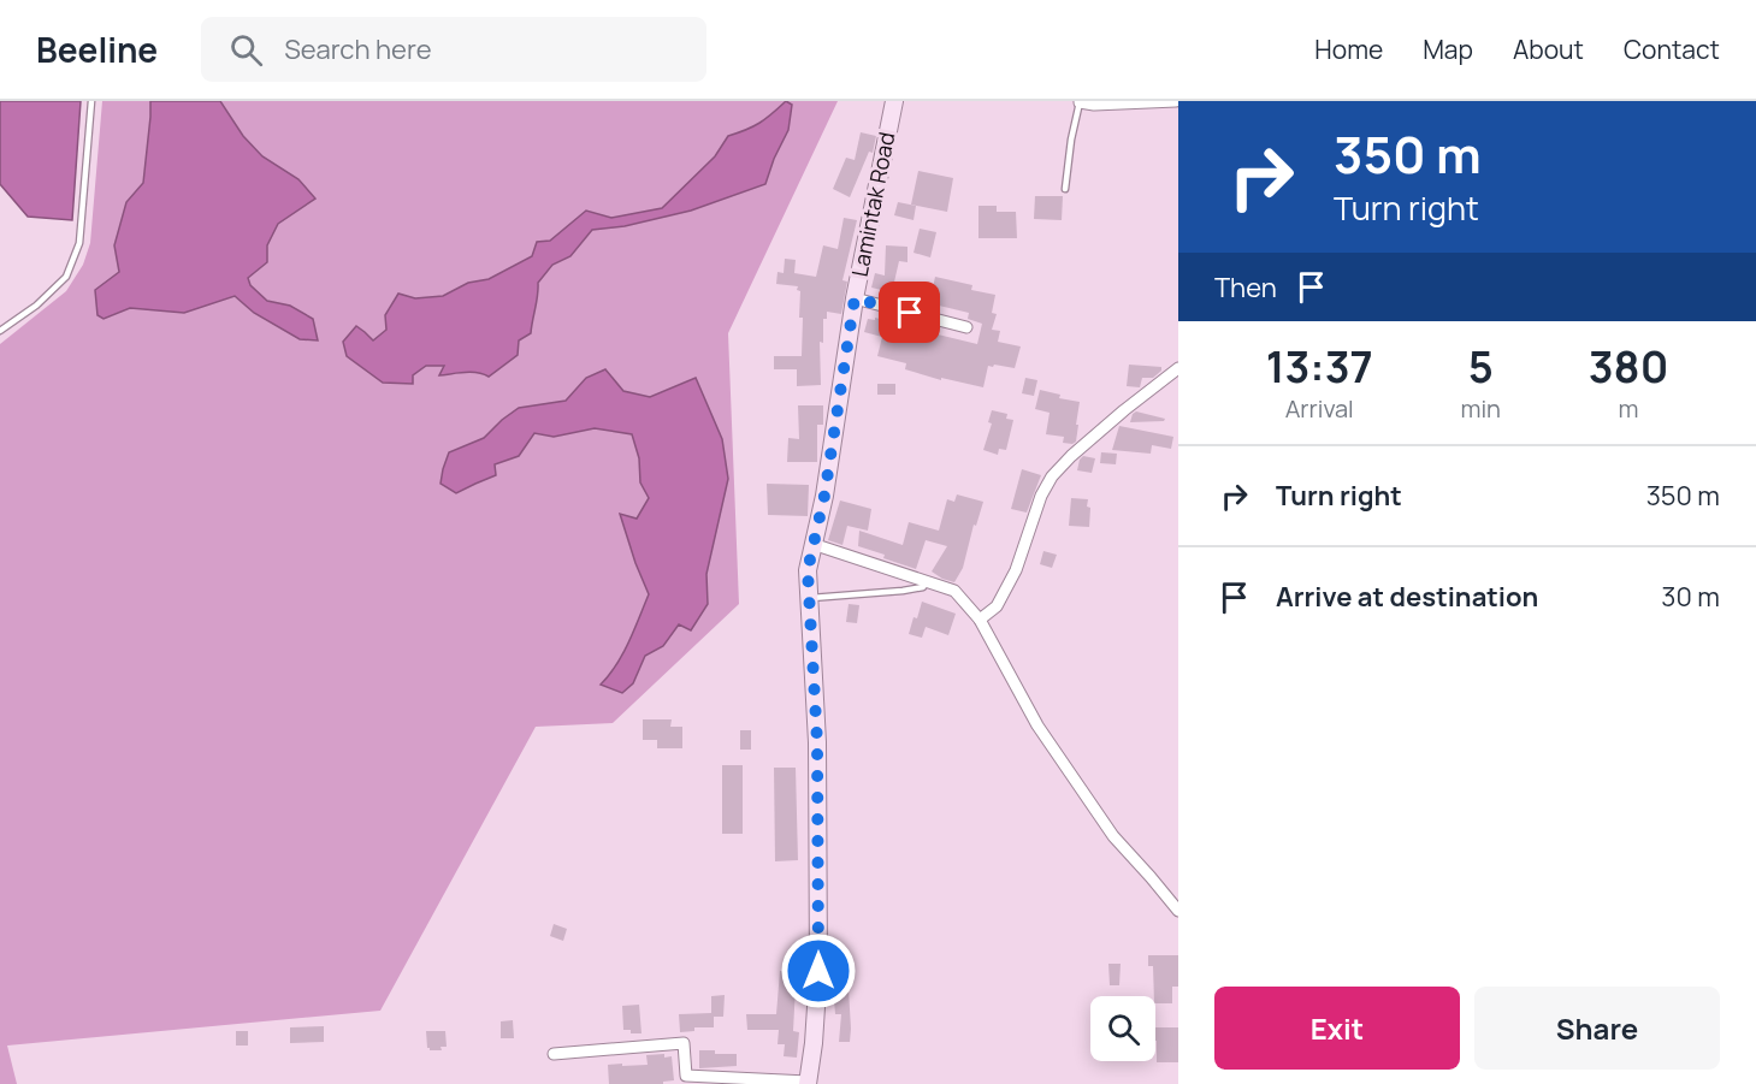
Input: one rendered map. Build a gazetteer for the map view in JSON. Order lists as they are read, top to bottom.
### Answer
{
  "streets": {
    "main road": ["Lamintak Road"]
  },
  "page": {
    "header": "Beeline",
    "search": "Search here",
    "nav": [
      "Home",
      "Map",
      "About",
      "Contact"
    ],
    "turn": ["350 m", "Turn right"],
    "then": "Then",
    "eta": [
      "13:37",
      "Arrival",
      "5",
      "min",
      "380",
      "m"
    ],
    "list": [
      {
        "name": "Turn right",
        "value": "350 m"
      },
      {
        "name": "Arrive at destination",
        "value": "30 m"
      }
    ],
    "buttons": ["Exit", "Share"]
  }
}
